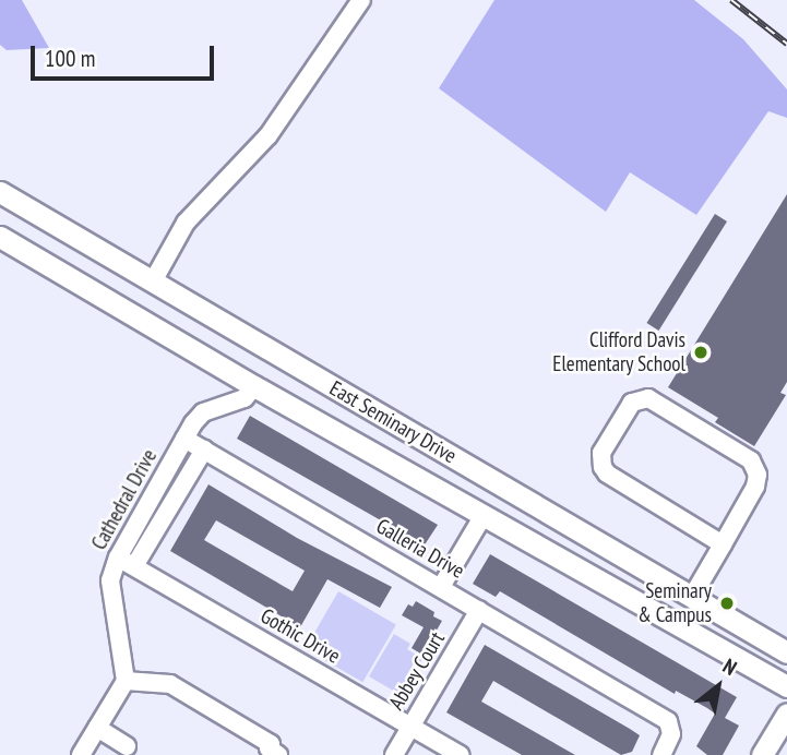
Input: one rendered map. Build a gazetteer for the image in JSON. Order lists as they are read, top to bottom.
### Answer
{
  "streets": {
    "main road": ["East Seminary Drive"],
    "lane": [
      "Cathedral Drive",
      "Galleria Drive",
      "Gothic Drive",
      "Abbey Court"
    ]
  },
  "crossings": [
    ["East Seminary Drive", "Cathedral Drive"],
    ["Cathedral Drive", "Galleria Drive"],
    ["Cathedral Drive", "Gothic Drive"],
    ["Galleria Drive", "Abbey Court"],
    ["Gothic Drive", "Abbey Court"]
  ],
  "places": ["Clifford Davis Elementary School", "Seminary & Campus"],
  "scale_bar": "100 m",
  "north": "top right"
}
